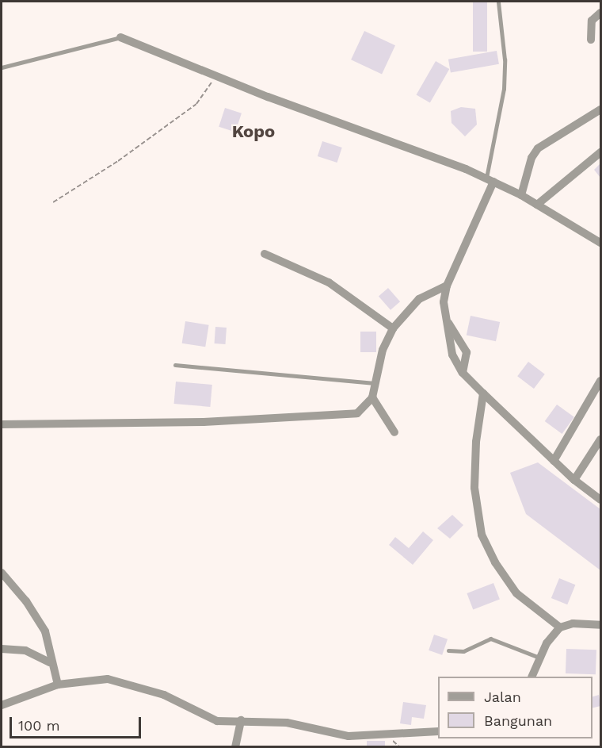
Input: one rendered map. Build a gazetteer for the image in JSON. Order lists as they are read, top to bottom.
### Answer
{
  "districts": ["Kopo"],
  "legend": ["Jalan", "Bangunan"],
  "scale_bar": "100 m"
}
